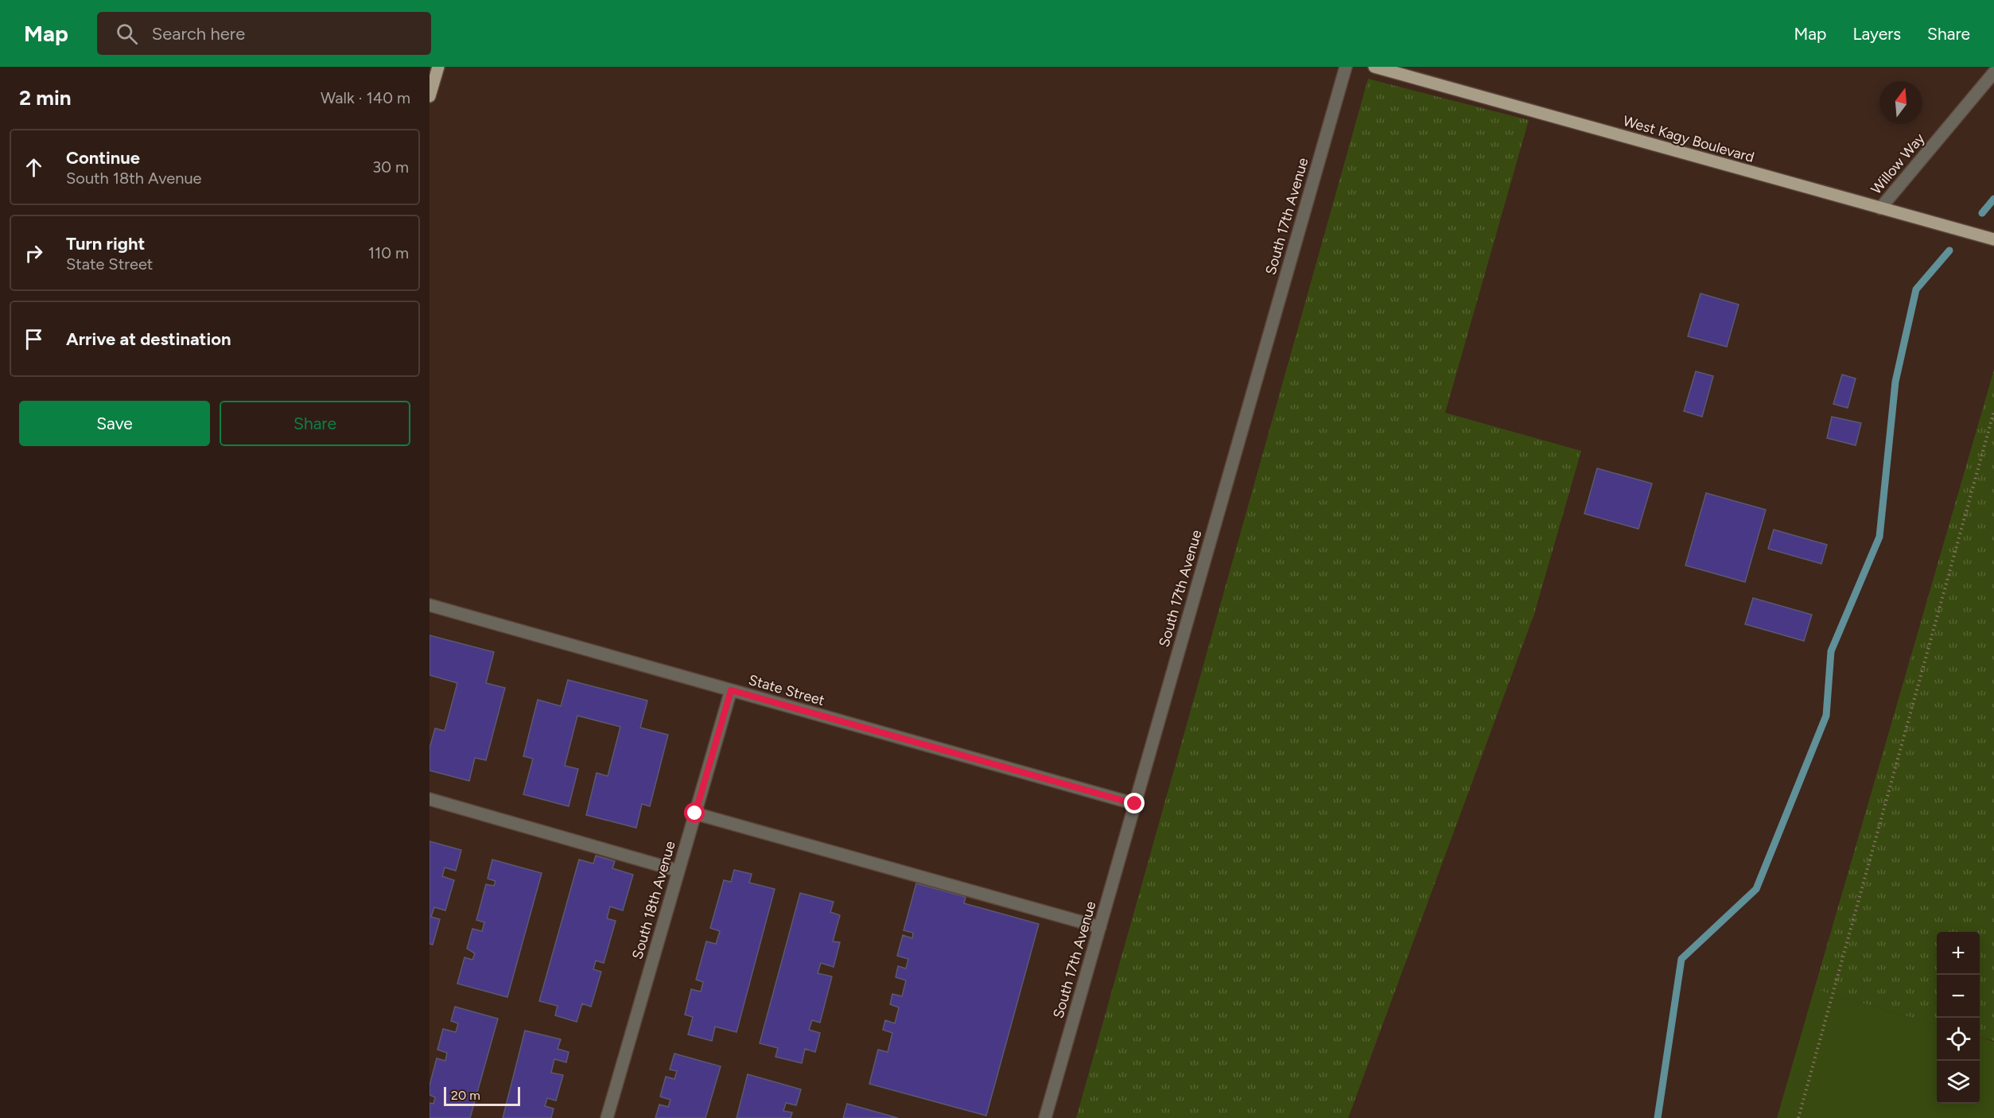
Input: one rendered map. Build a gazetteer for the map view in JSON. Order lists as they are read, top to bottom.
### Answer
{
  "streets": {
    "main road": ["West Kagy Boulevard"],
    "street": [
      "Willow Way",
      "South 17th Avenue",
      "State Street",
      "South 18th Avenue"
    ]
  },
  "crossings": [
    ["West Kagy Boulevard", "Willow Way"],
    ["South 17th Avenue", "State Street"],
    ["State Street", "South 18th Avenue"]
  ],
  "scale_bar": "20 m",
  "north": "top",
  "page": {
    "header": "Map",
    "search": "Search here",
    "nav": ["Map", "Layers", "Share"],
    "heading": ["2 min", "Walk · 140 m"],
    "list": [
      ["Continue", "South 18th Avenue", "30 m"],
      ["Turn right", "State Street", "110 m"],
      "Arrive at destination"
    ],
    "buttons": ["Save", "Share"],
    "map_buttons": ["+", "−"],
    "scale": "20 m"
  }
}
